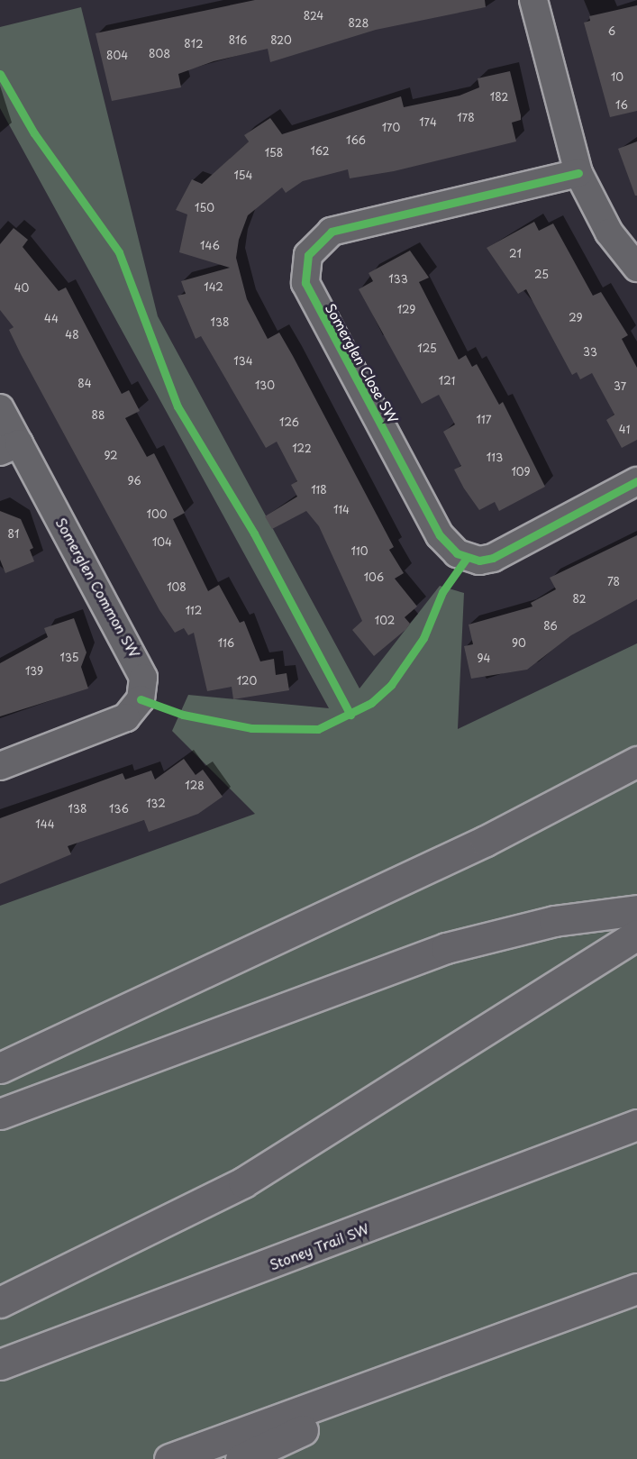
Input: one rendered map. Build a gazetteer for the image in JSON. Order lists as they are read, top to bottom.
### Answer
{
  "streets": {
    "main road": ["Stoney Trail SW"],
    "street": ["Somerglen Close SW", "Somerglen Common SW"]
  },
  "house_numbers": [
    "824",
    "828",
    "6",
    "816",
    "820",
    "812",
    "808",
    "804",
    "10",
    "182",
    "16",
    "178",
    "174",
    "170",
    "166",
    "162",
    "158",
    "154",
    "150",
    "146",
    "21",
    "25",
    "133",
    "142",
    "40",
    "129",
    "29",
    "44",
    "138",
    "48",
    "125",
    "33",
    "134",
    "121",
    "84",
    "130",
    "37",
    "88",
    "117",
    "126",
    "41",
    "122",
    "92",
    "113",
    "109",
    "96",
    "118",
    "114",
    "100",
    "81",
    "104",
    "110",
    "106",
    "78",
    "108",
    "82",
    "112",
    "102",
    "86",
    "116",
    "90",
    "135",
    "94",
    "139",
    "120",
    "128",
    "132",
    "138",
    "136",
    "144"
  ]
}
